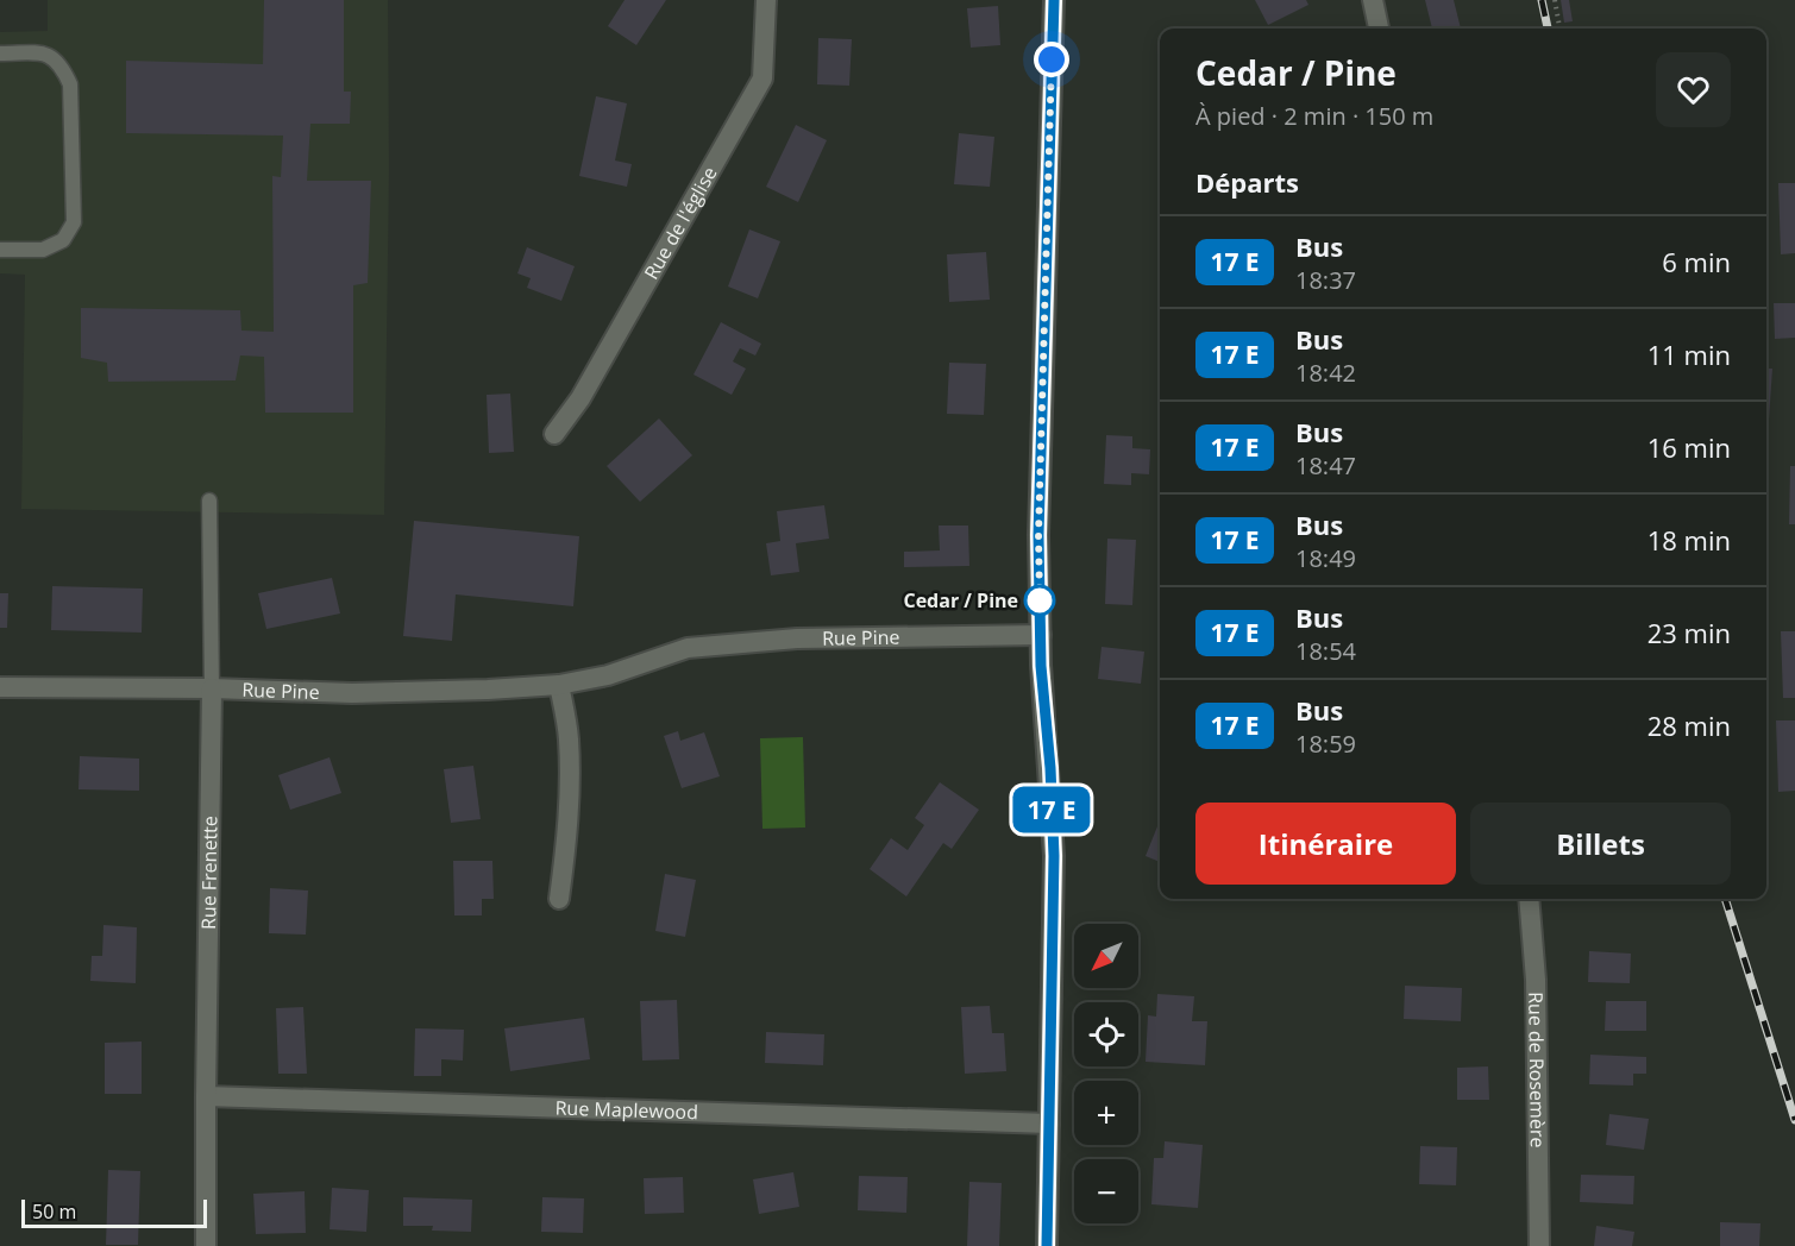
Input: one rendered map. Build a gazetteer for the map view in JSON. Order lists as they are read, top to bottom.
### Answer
{
  "streets": {
    "street": [
      "Rue de l'église",
      "Rue Pine",
      "Rue Frenette",
      "Rue de Rosemère",
      "Rue Maplewood"
    ]
  },
  "crossings": [
    ["Rue Pine", "Rue Frenette"],
    ["Rue Frenette", "Rue Maplewood"]
  ],
  "places": ["Cedar / Pine"],
  "scale_bar": "50 m",
  "north": "bottom left",
  "page": {
    "on_map": "17 E",
    "heading": [
      ["Cedar / Pine", "À pied · 2 min · 150 m"],
      "Départs"
    ],
    "list": [
      {
        "mark": "17 E",
        "name": "Bus",
        "note": "18:37",
        "value": "6 min"
      },
      {
        "mark": "17 E",
        "name": "Bus",
        "note": "18:42",
        "value": "11 min"
      },
      {
        "mark": "17 E",
        "name": "Bus",
        "note": "18:47",
        "value": "16 min"
      },
      {
        "mark": "17 E",
        "name": "Bus",
        "note": "18:49",
        "value": "18 min"
      },
      {
        "mark": "17 E",
        "name": "Bus",
        "note": "18:54",
        "value": "23 min"
      },
      {
        "mark": "17 E",
        "name": "Bus",
        "note": "18:59",
        "value": "28 min"
      }
    ],
    "buttons": ["Itinéraire", "Billets"],
    "map_buttons": ["+", "−"],
    "scale": "50 m"
  }
}
